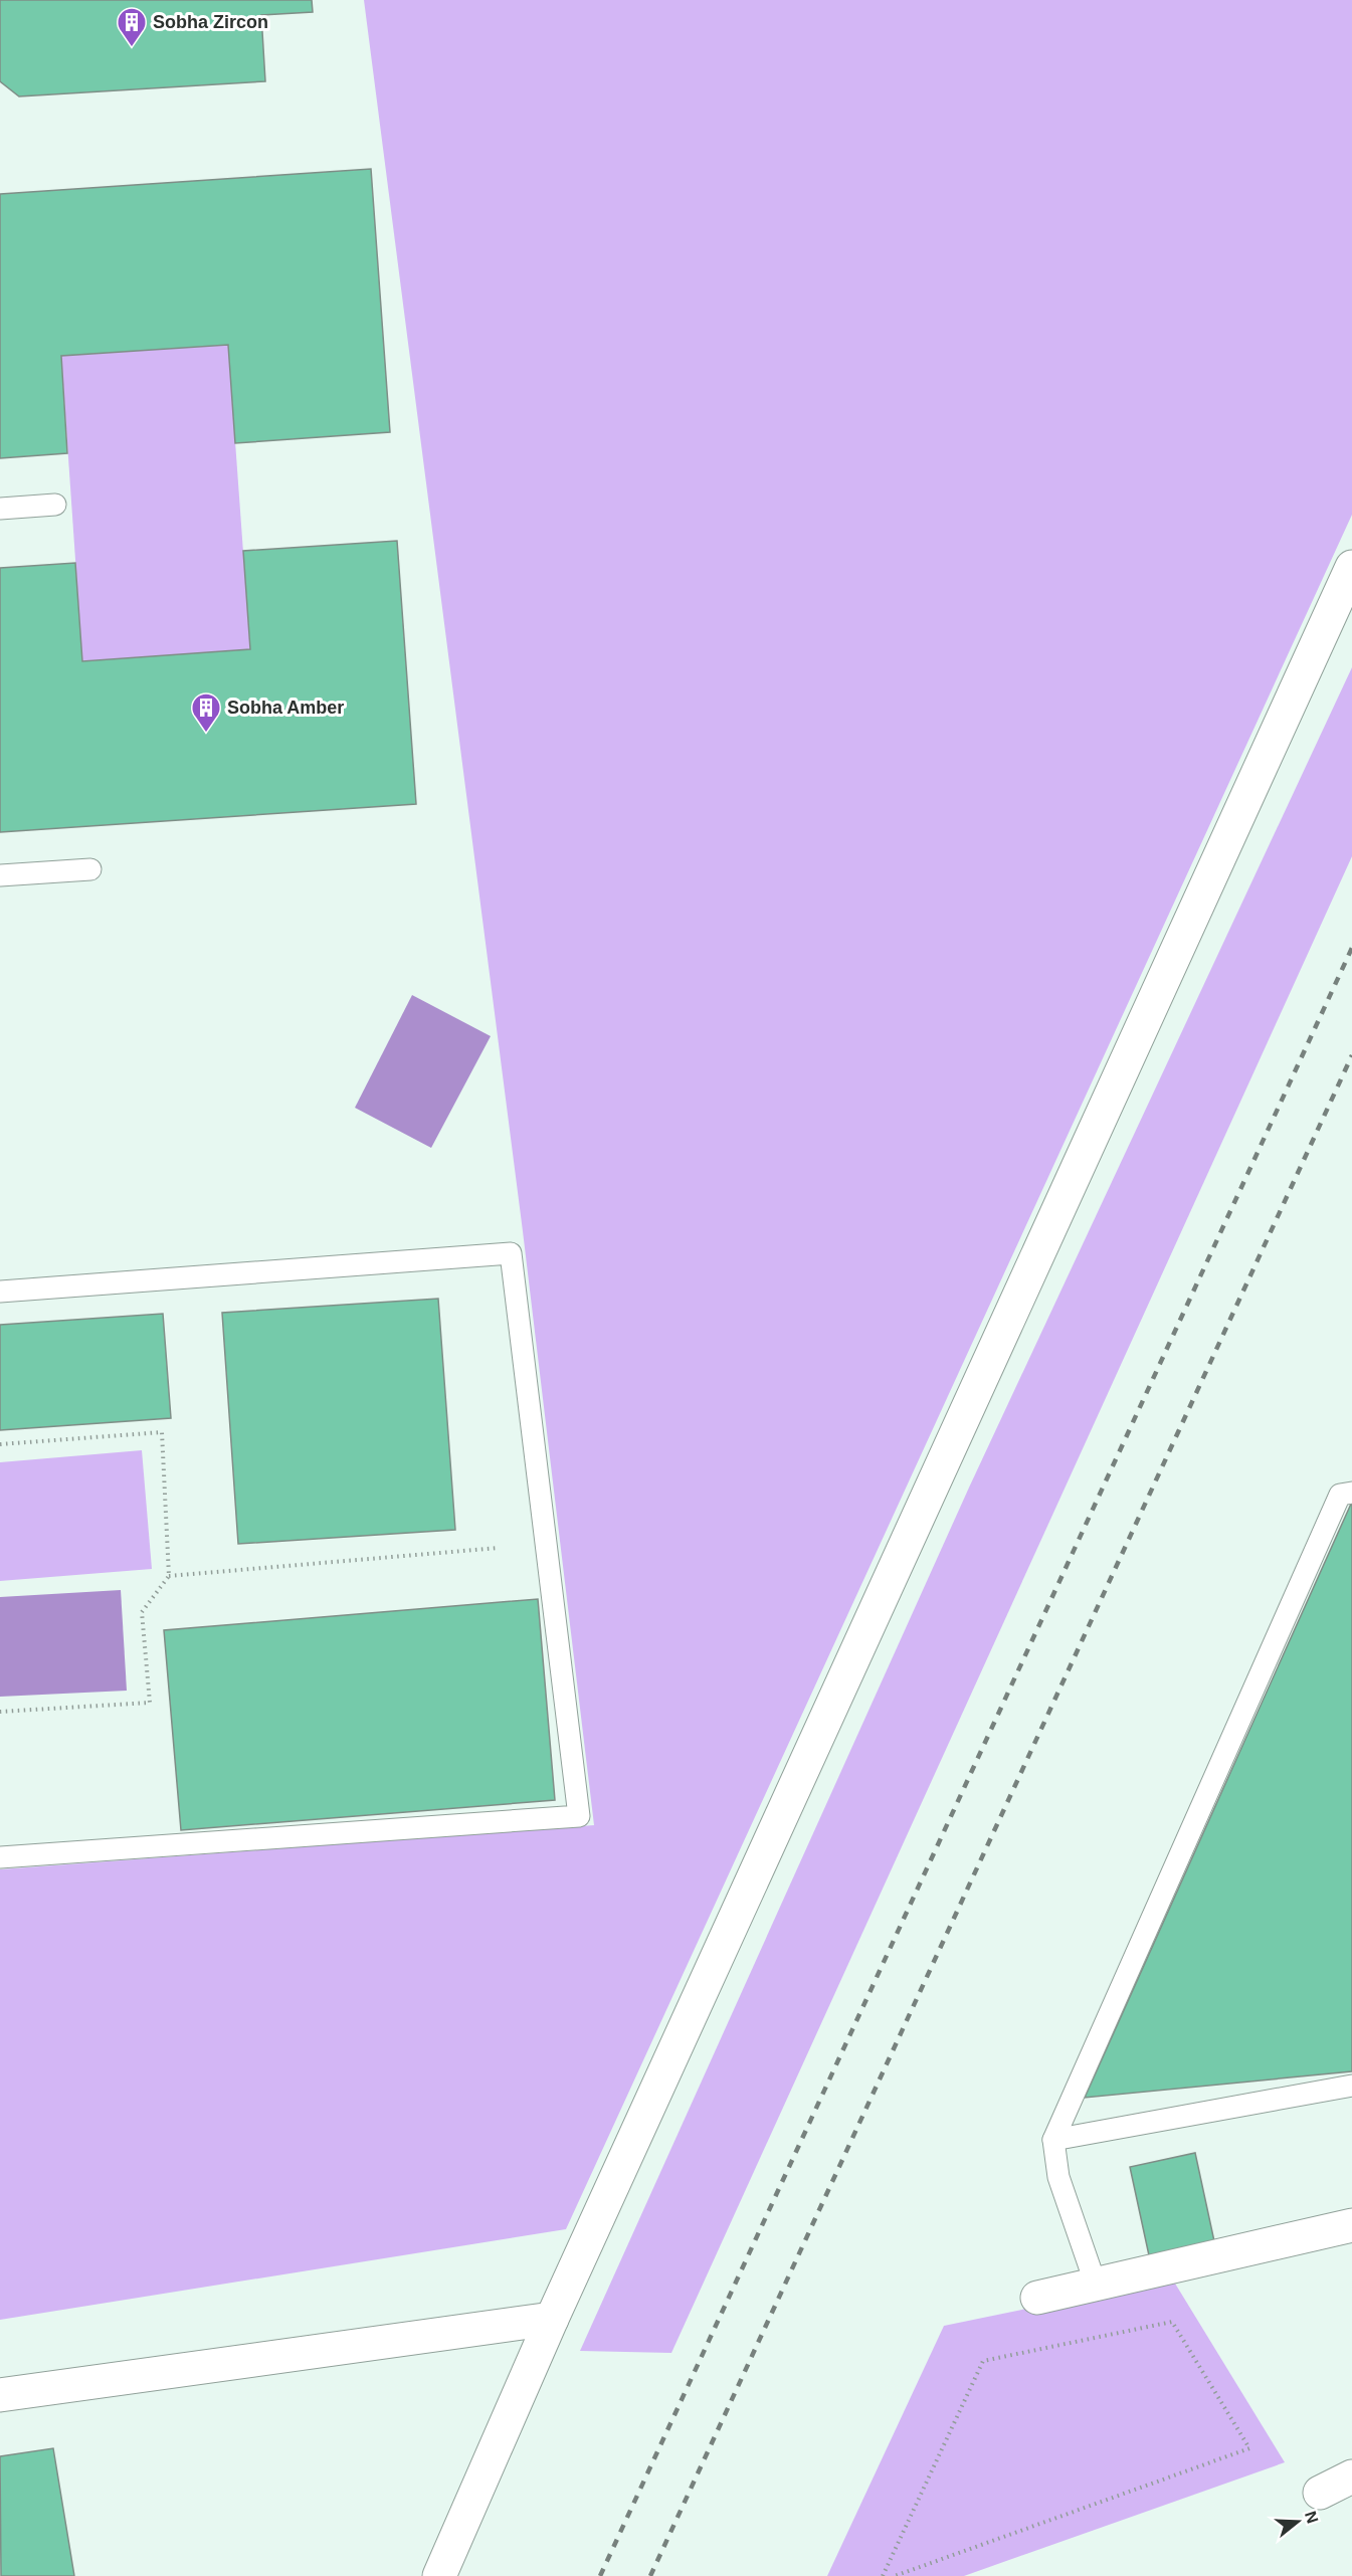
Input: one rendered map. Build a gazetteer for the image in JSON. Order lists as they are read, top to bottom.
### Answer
{
  "places": {
    "building": ["Sobha Zircon", "Sobha Amber"]
  },
  "north": "right"
}
